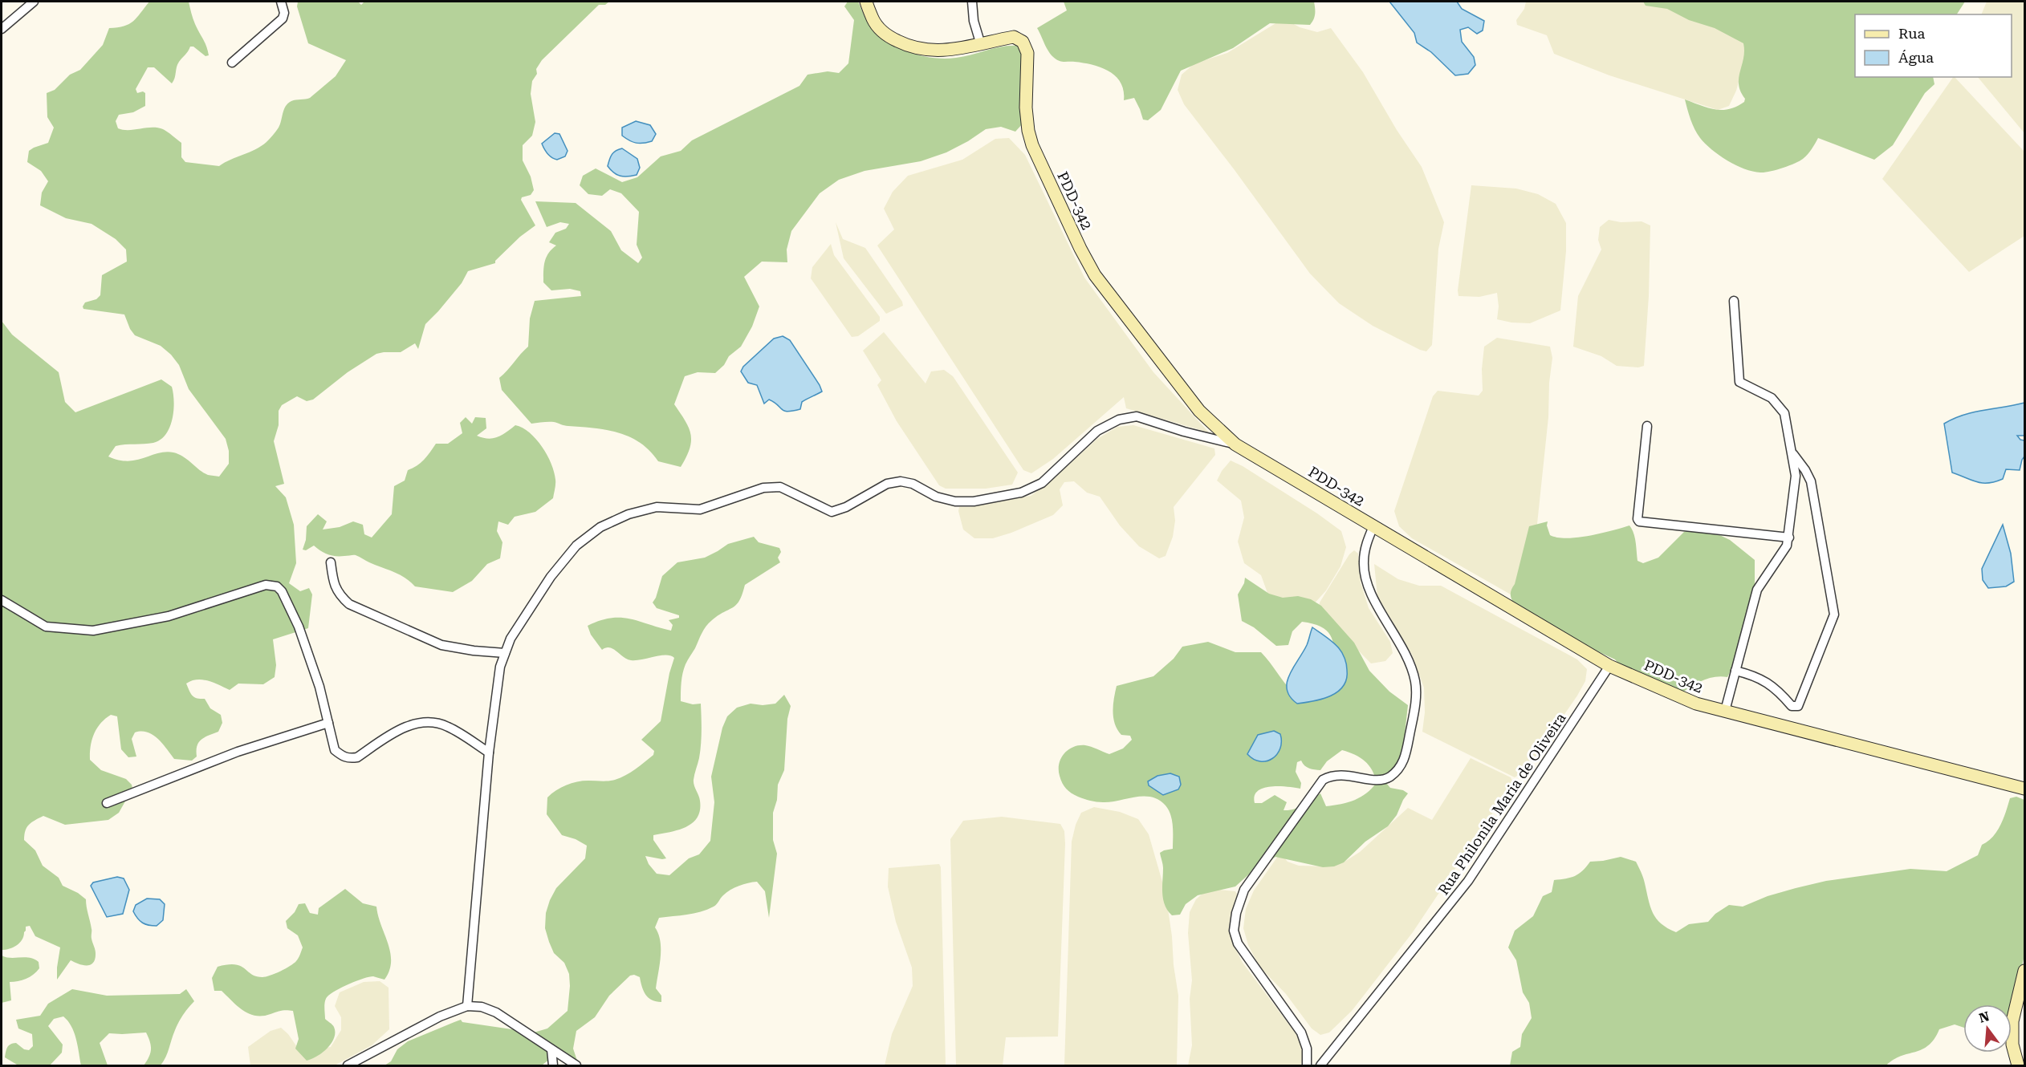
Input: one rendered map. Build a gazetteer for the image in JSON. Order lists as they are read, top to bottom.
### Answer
{
  "streets": {
    "street": ["PDD-342", "Rua Philonila Maria de Oliveira"]
  },
  "crossings": [
    ["PDD-342", "Rua Philonila Maria de Oliveira"]
  ],
  "legend": ["Rua", "Água"],
  "north": "top"
}
